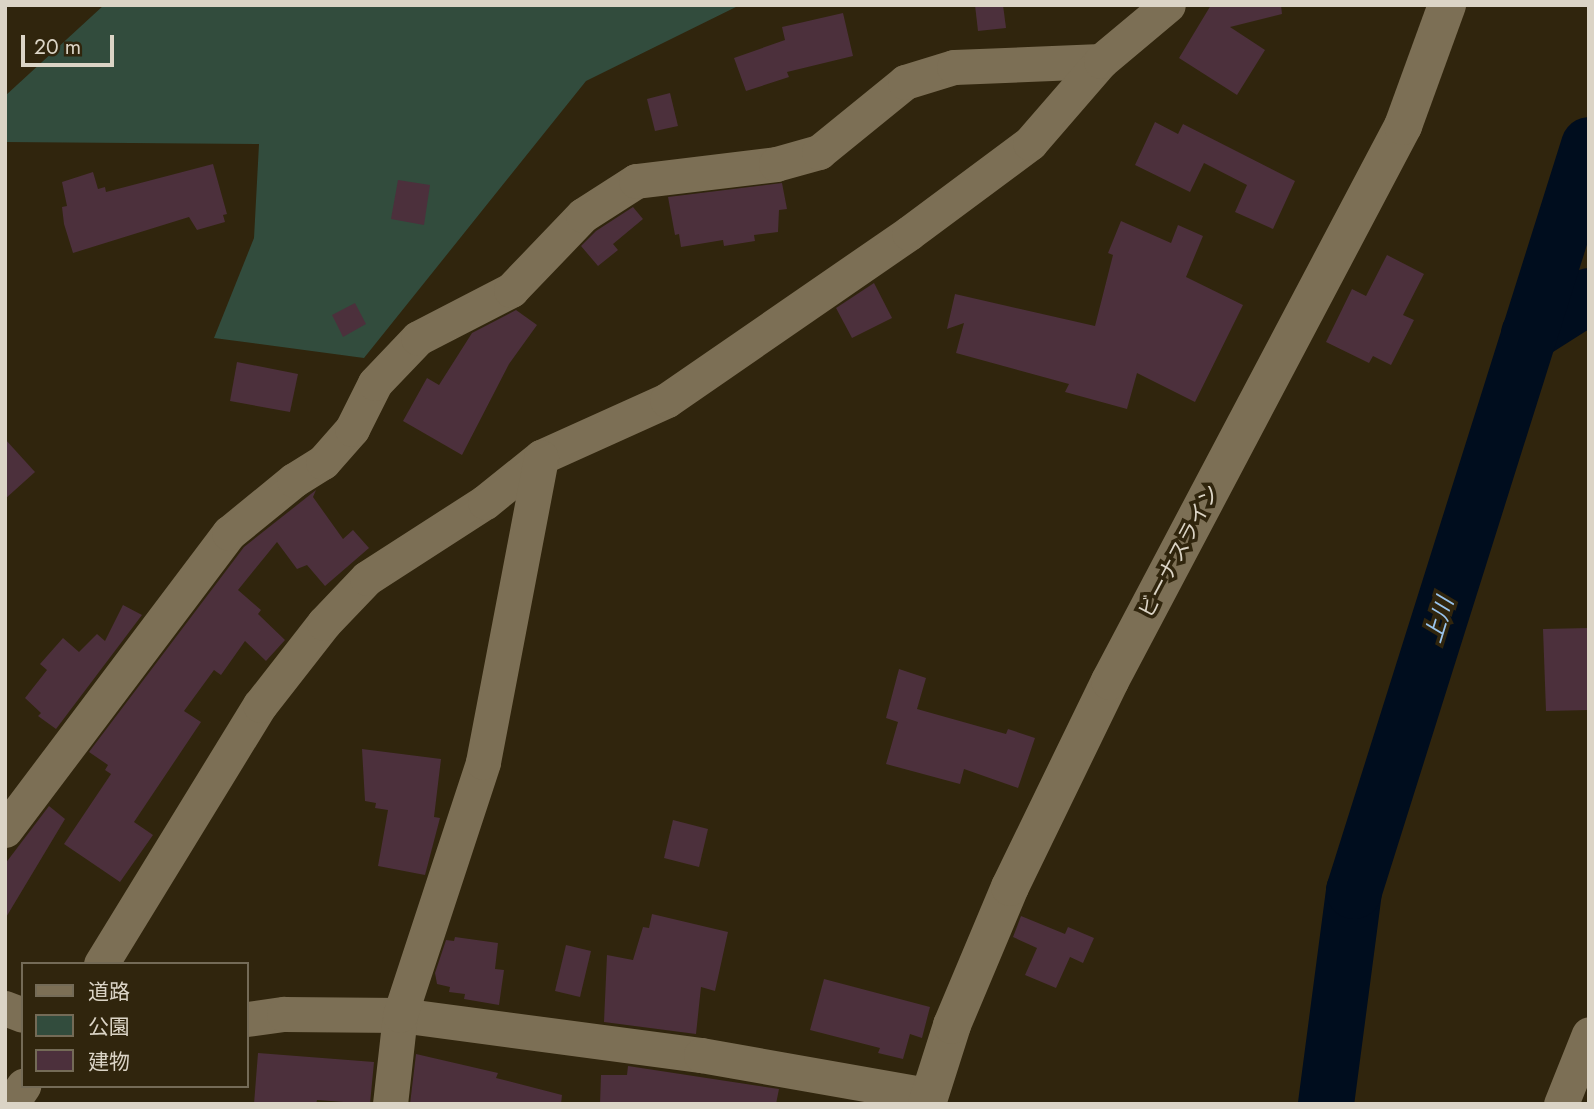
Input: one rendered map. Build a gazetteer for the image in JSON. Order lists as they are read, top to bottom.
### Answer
{
  "streets": {
    "main road": ["ビーナスライン"]
  },
  "water": ["上川"],
  "legend": ["道路", "公園", "建物"],
  "scale_bar": "20 m"
}
